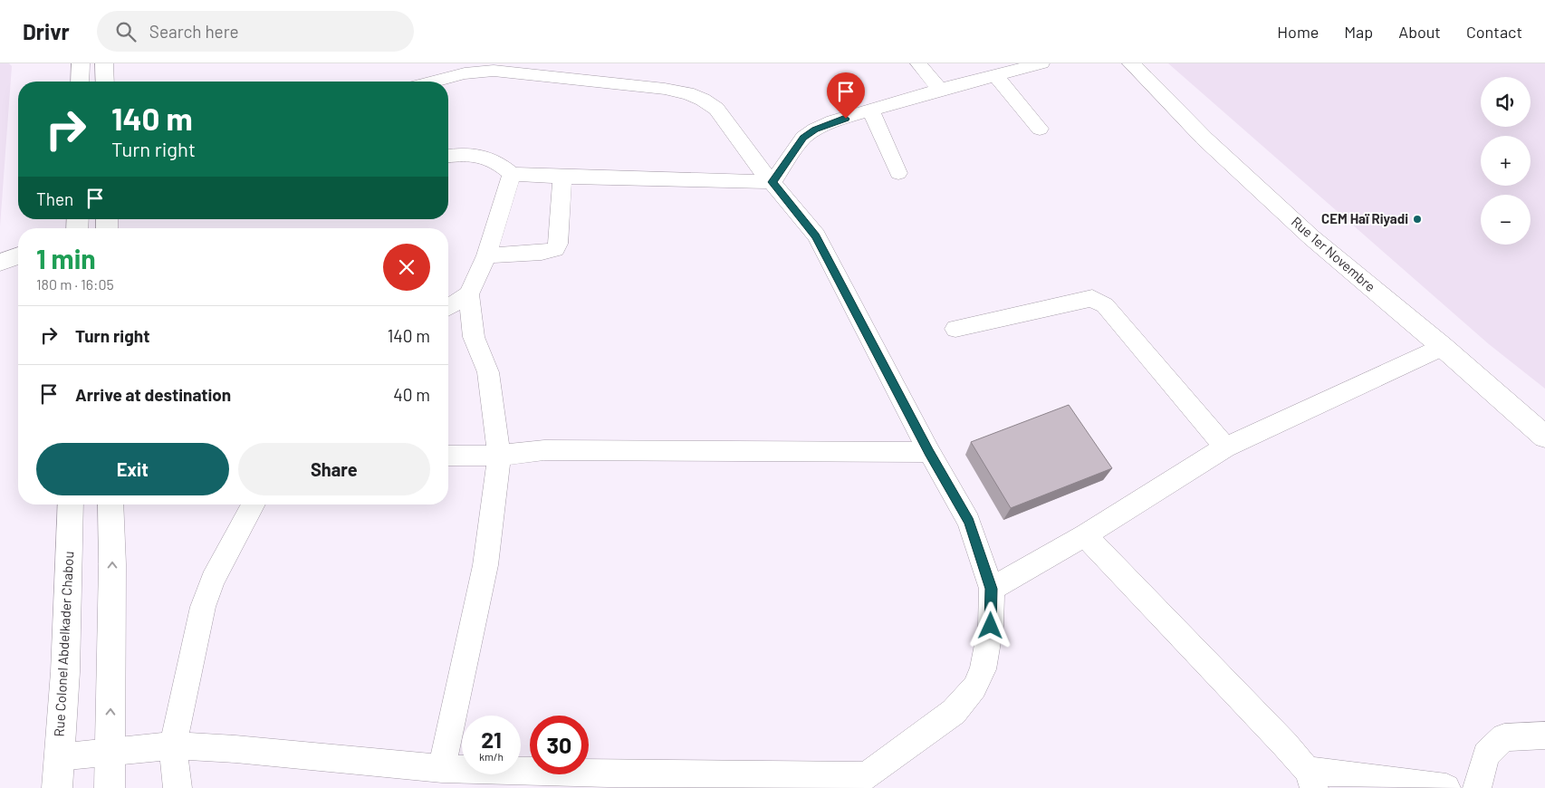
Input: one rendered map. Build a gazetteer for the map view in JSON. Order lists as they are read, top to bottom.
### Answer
{
  "streets": {
    "main road": ["Rue 1er Novembre", "Rue Colonel Abdelkader Chabou"]
  },
  "places": ["CEM Haï Riyadi"],
  "page": {
    "header": "Drivr",
    "search": "Search here",
    "nav": [
      "Home",
      "Map",
      "About",
      "Contact"
    ],
    "map_buttons": ["+", "−"],
    "turn": ["140 m", "Turn right"],
    "then": "Then",
    "heading": ["1 min", "180 m · 16:05"],
    "list": [
      {
        "name": "Turn right",
        "value": "140 m"
      },
      {
        "name": "Arrive at destination",
        "value": "40 m"
      }
    ],
    "buttons": ["Exit", "Share"],
    "speed": "21 km/h",
    "limit": "30"
  }
}
